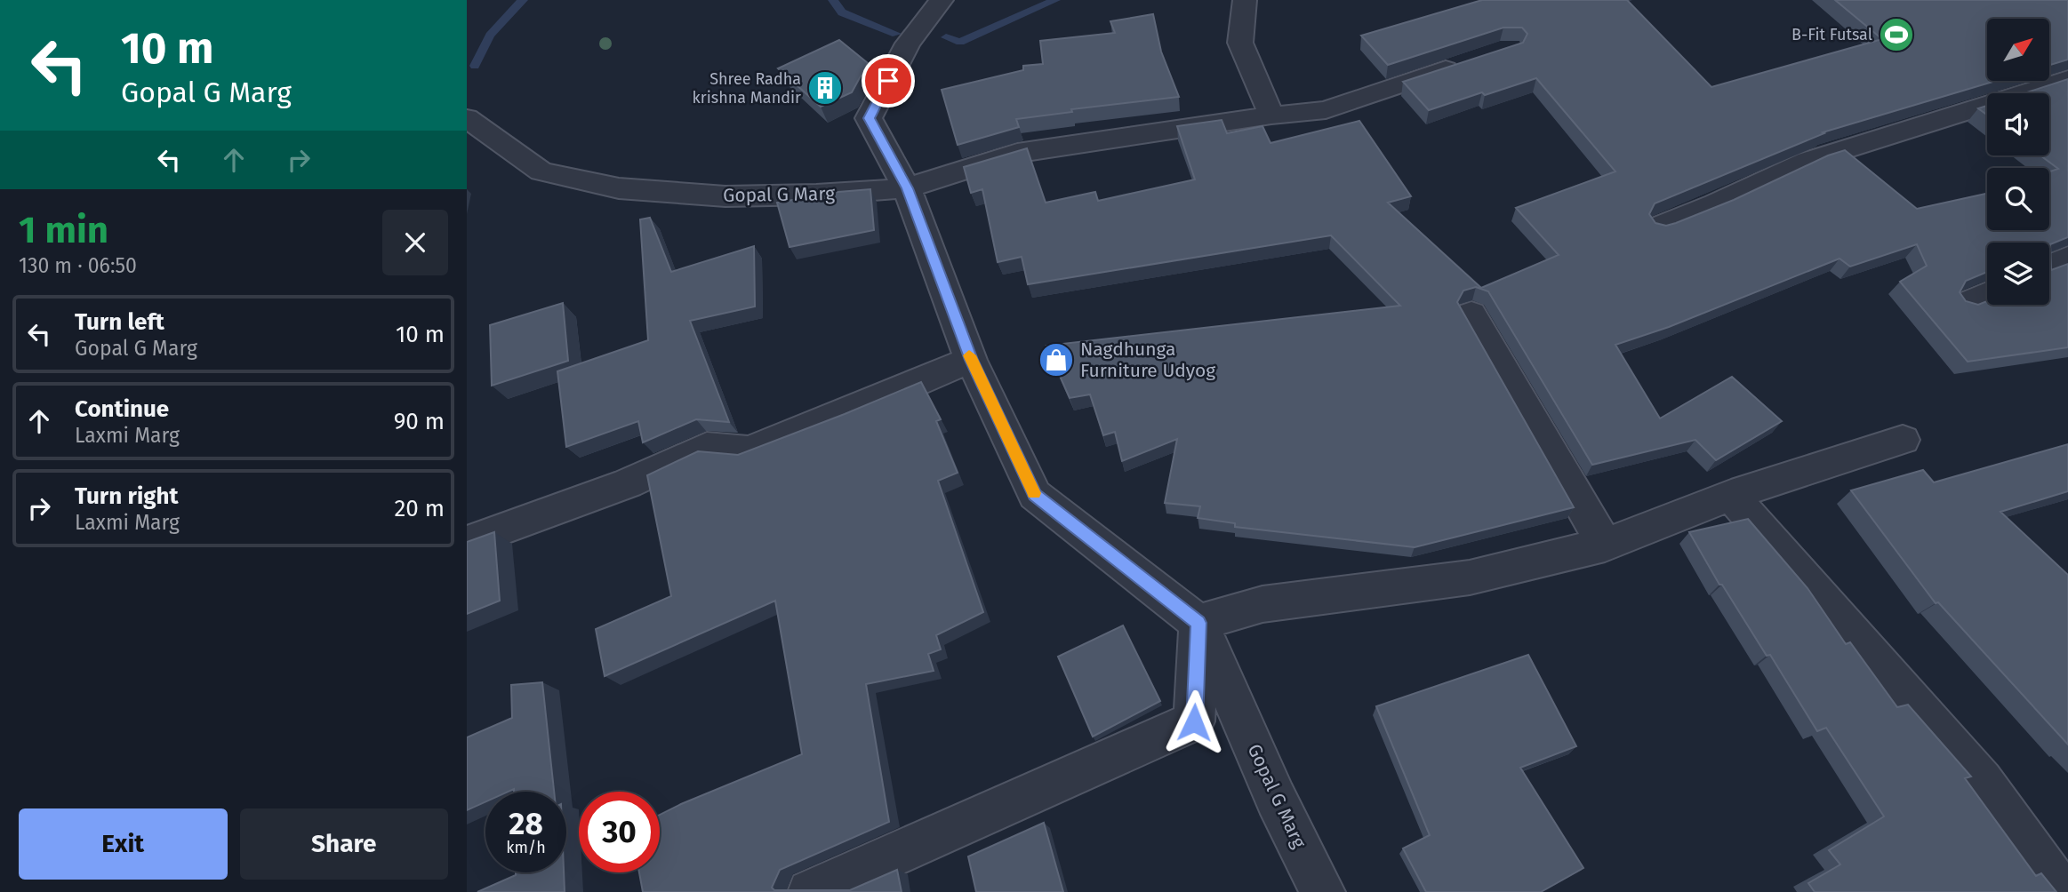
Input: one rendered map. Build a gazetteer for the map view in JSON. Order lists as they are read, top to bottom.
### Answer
{
  "streets": {
    "street": ["Gopal G Marg"]
  },
  "places": {
    "sports": ["B-Fit Futsal"],
    "building": ["Shree Radha krishna Mandir"],
    "shop": ["Nagdhunga Furniture Udyog"]
  },
  "north": "top right",
  "page": {
    "turn": ["10 m", "Gopal G Marg"],
    "heading": ["1 min", "130 m · 06:50"],
    "list": [
      {
        "name": "Turn left",
        "note": "Gopal G Marg",
        "value": "10 m"
      },
      {
        "name": "Continue",
        "note": "Laxmi Marg",
        "value": "90 m"
      },
      {
        "name": "Turn right",
        "note": "Laxmi Marg",
        "value": "20 m"
      }
    ],
    "speed": "28 km/h",
    "limit": "30",
    "buttons": ["Exit", "Share"]
  }
}
